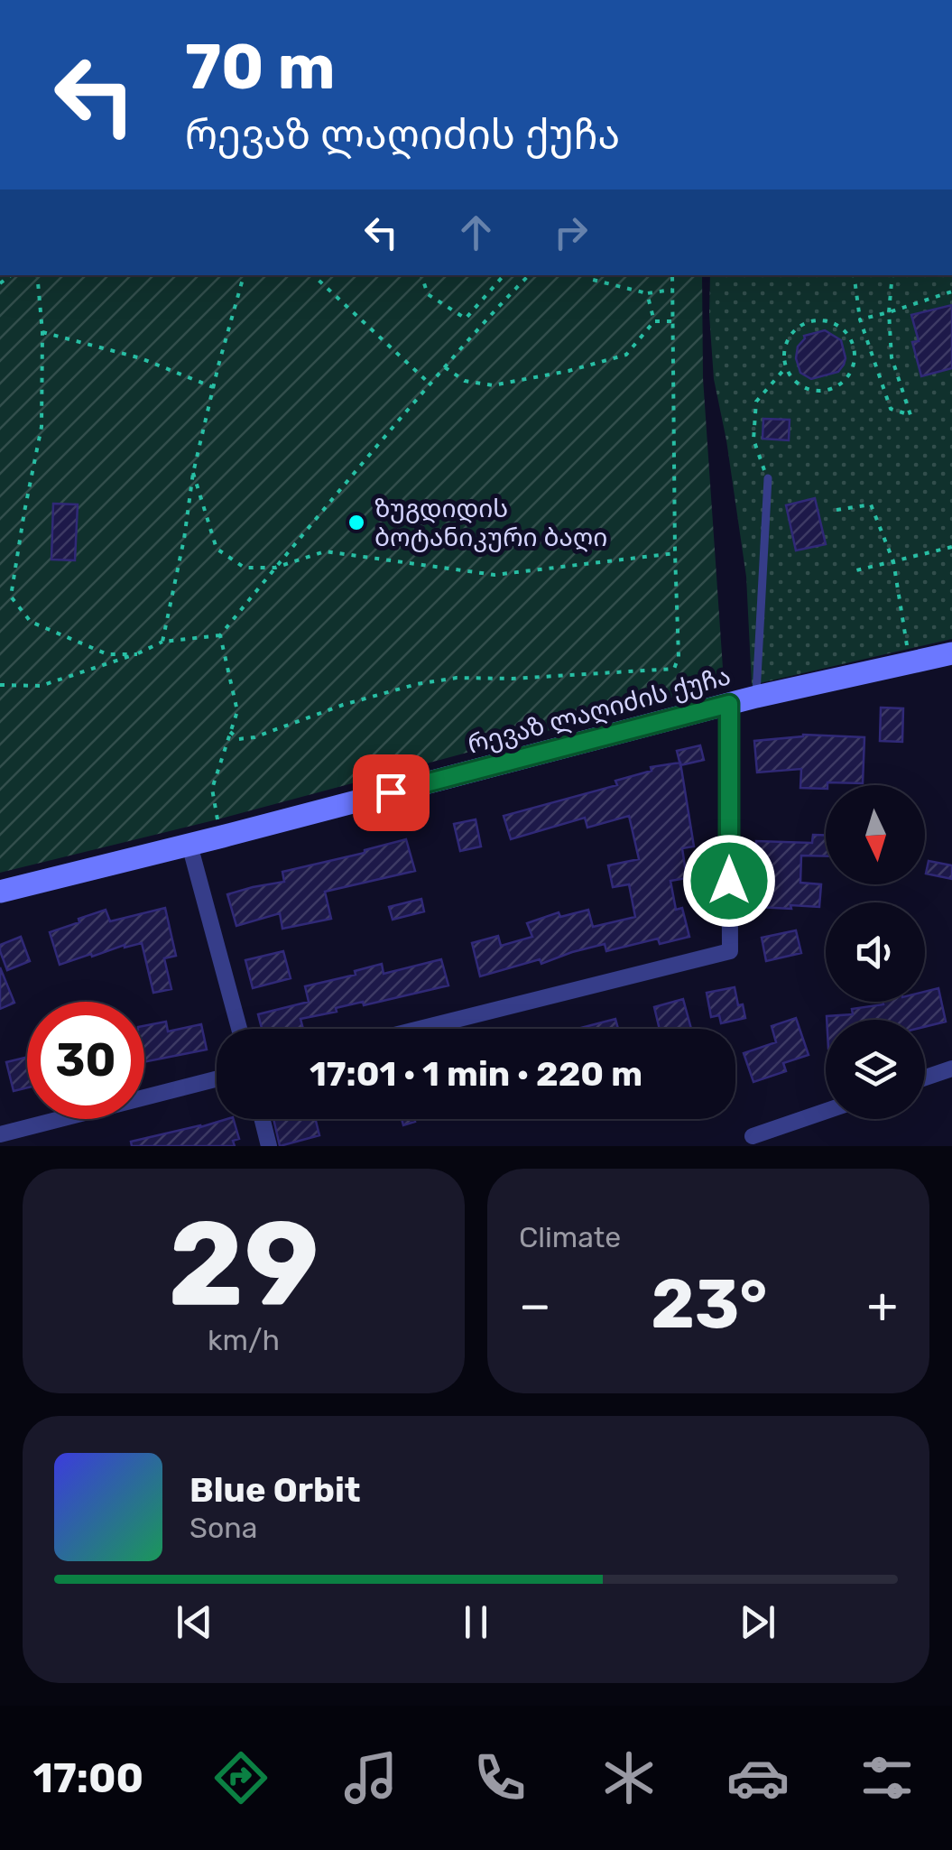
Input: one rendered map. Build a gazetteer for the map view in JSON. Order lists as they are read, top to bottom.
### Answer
{
  "streets": {
    "street": ["რევაზ ლაღიძის ქუჩა"]
  },
  "places": ["ზუგდიდის ბოტანიკური ბაღი"],
  "north": "bottom",
  "page": {
    "turn": ["70 m", "რევაზ ლაღიძის ქუჩა"],
    "limit": "30",
    "trip": "17:01 · 1 min · 220 m",
    "tile": [
      ["29", "km/h"],
      "Climate"
    ],
    "heat": ["−", "23°", "+"],
    "song": ["Blue Orbit", "Sona"],
    "tabs": "17:00"
  }
}
